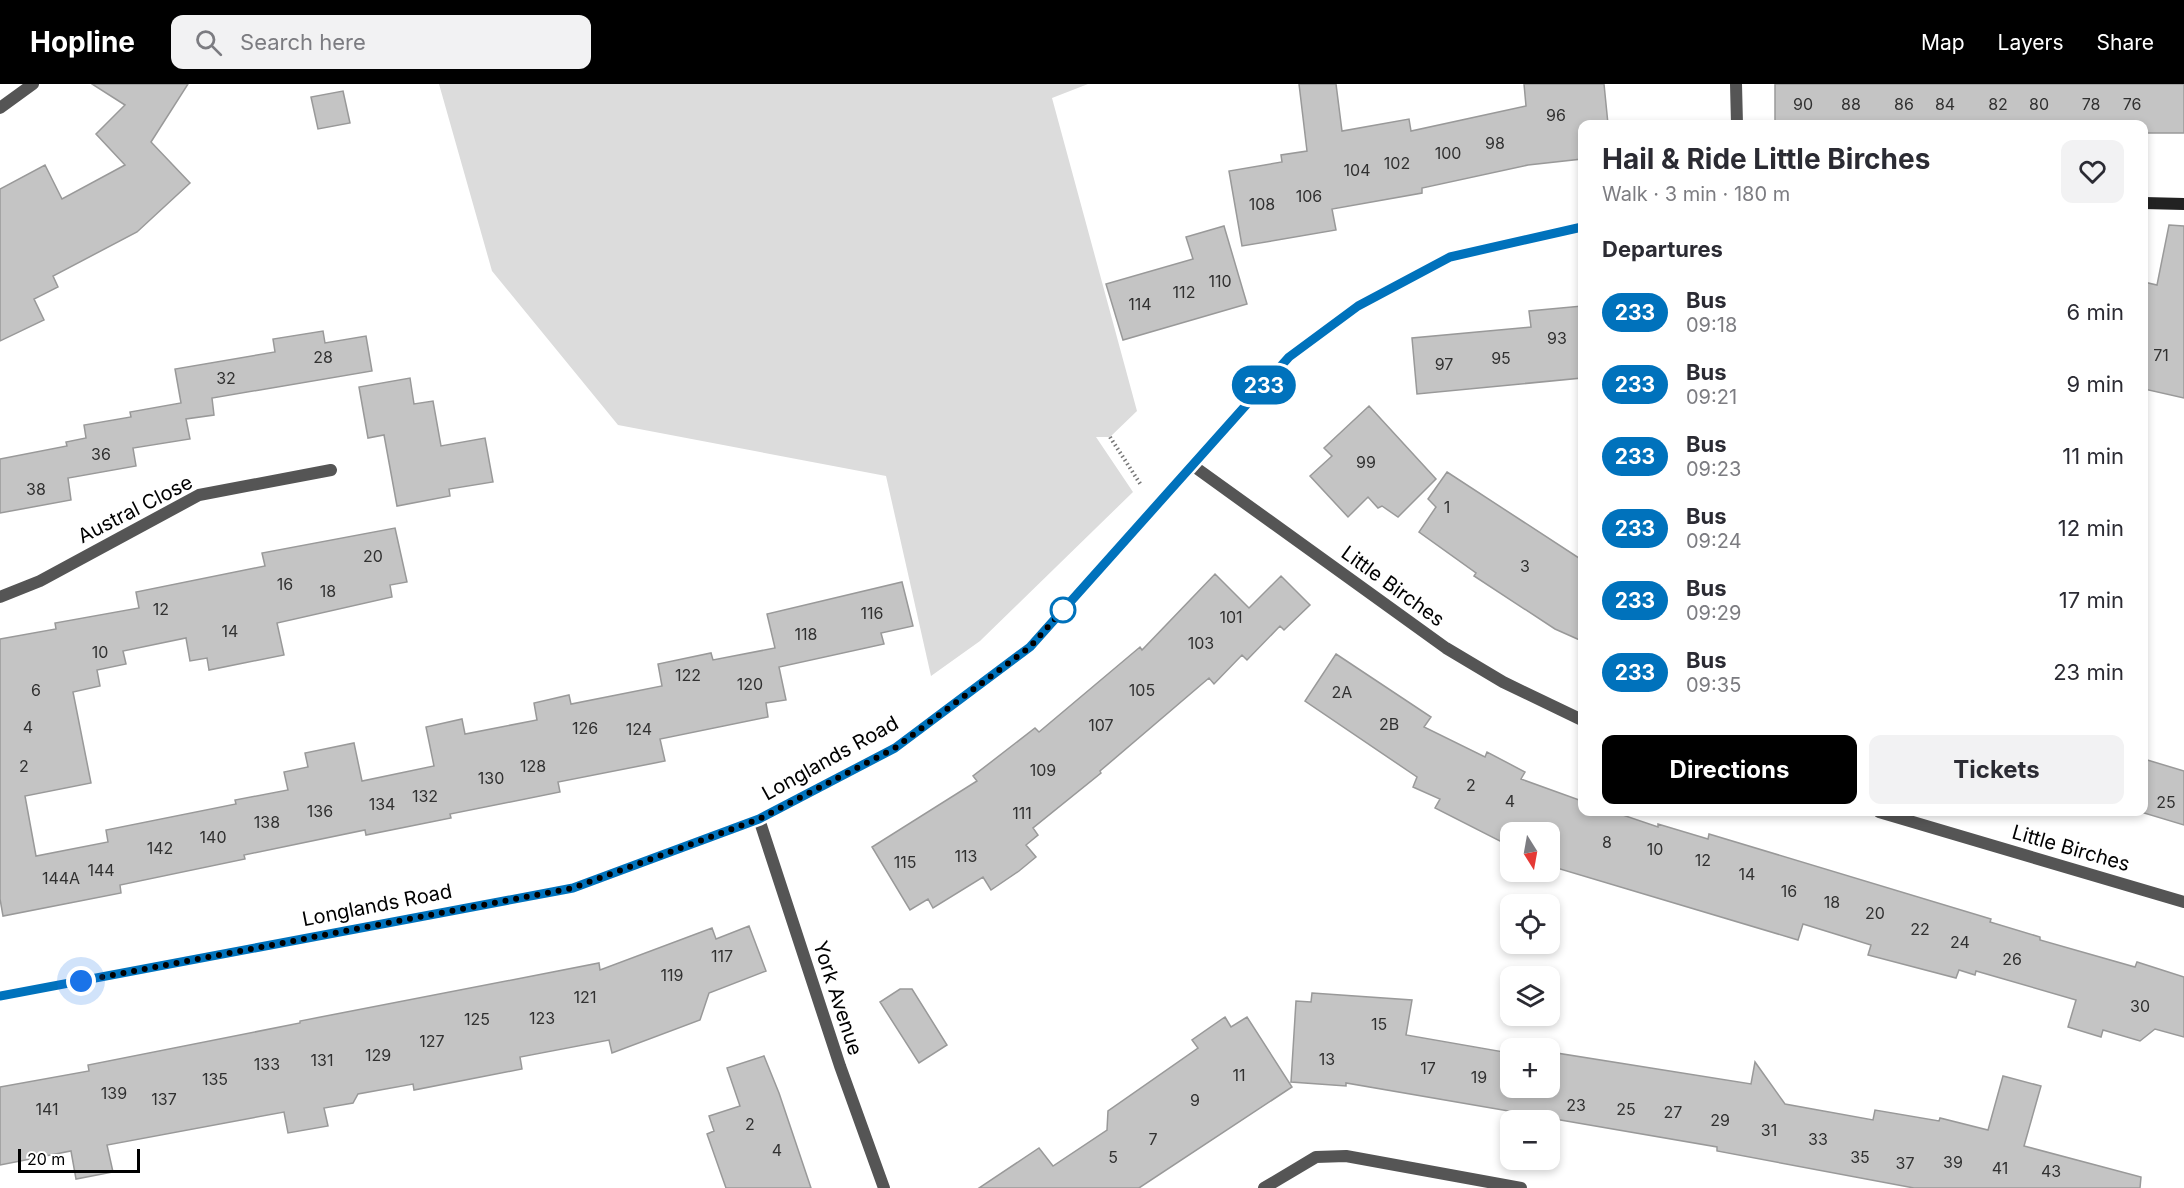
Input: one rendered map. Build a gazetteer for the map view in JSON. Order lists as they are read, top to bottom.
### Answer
{
  "streets": {
    "street": [
      "Austral Close",
      "Little Birches",
      "Longlands Road",
      "York Avenue"
    ]
  },
  "crossings": [
    ["Little Birches", "Longlands Road"],
    ["Longlands Road", "York Avenue"]
  ],
  "lines": ["bus line 233"],
  "house_numbers": [
    "90",
    "88",
    "86",
    "84",
    "82",
    "80",
    "78",
    "76",
    "96",
    "98",
    "100",
    "102",
    "104",
    "106",
    "108",
    "110",
    "112",
    "114",
    "93",
    "71",
    "28",
    "95",
    "97",
    "32",
    "36",
    "99",
    "38",
    "1",
    "20",
    "3",
    "16",
    "18",
    "12",
    "116",
    "101",
    "14",
    "118",
    "103",
    "10",
    "122",
    "120",
    "6",
    "105",
    "2A",
    "2B",
    "107",
    "4",
    "126",
    "124",
    "2",
    "128",
    "109",
    "130",
    "2",
    "132",
    "4",
    "25",
    "134",
    "136",
    "111",
    "138",
    "140",
    "8",
    "142",
    "10",
    "113",
    "12",
    "115",
    "144",
    "14",
    "144A",
    "16",
    "18",
    "20",
    "22",
    "24",
    "117",
    "26",
    "119",
    "121",
    "30",
    "123",
    "125",
    "15",
    "127",
    "129",
    "13",
    "131",
    "133",
    "17",
    "11",
    "19",
    "135",
    "139",
    "137",
    "9",
    "23",
    "141",
    "25",
    "27",
    "29",
    "2",
    "31",
    "7",
    "33",
    "4",
    "5",
    "35",
    "39",
    "37",
    "41",
    "43"
  ],
  "scale_bar": "20 m",
  "north": "bottom",
  "page": {
    "header": "Hopline",
    "search": "Search here",
    "nav": ["Map", "Layers", "Share"],
    "on_map": "233",
    "heading": [
      ["Hail & Ride Little Birches", "Walk · 3 min · 180 m"],
      "Departures"
    ],
    "list": [
      {
        "mark": "233",
        "name": "Bus",
        "note": "09:18",
        "value": "6 min"
      },
      {
        "mark": "233",
        "name": "Bus",
        "note": "09:21",
        "value": "9 min"
      },
      {
        "mark": "233",
        "name": "Bus",
        "note": "09:23",
        "value": "11 min"
      },
      {
        "mark": "233",
        "name": "Bus",
        "note": "09:24",
        "value": "12 min"
      },
      {
        "mark": "233",
        "name": "Bus",
        "note": "09:29",
        "value": "17 min"
      },
      {
        "mark": "233",
        "name": "Bus",
        "note": "09:35",
        "value": "23 min"
      }
    ],
    "buttons": ["Directions", "Tickets"],
    "map_buttons": ["+", "−"],
    "scale": "20 m"
  }
}
